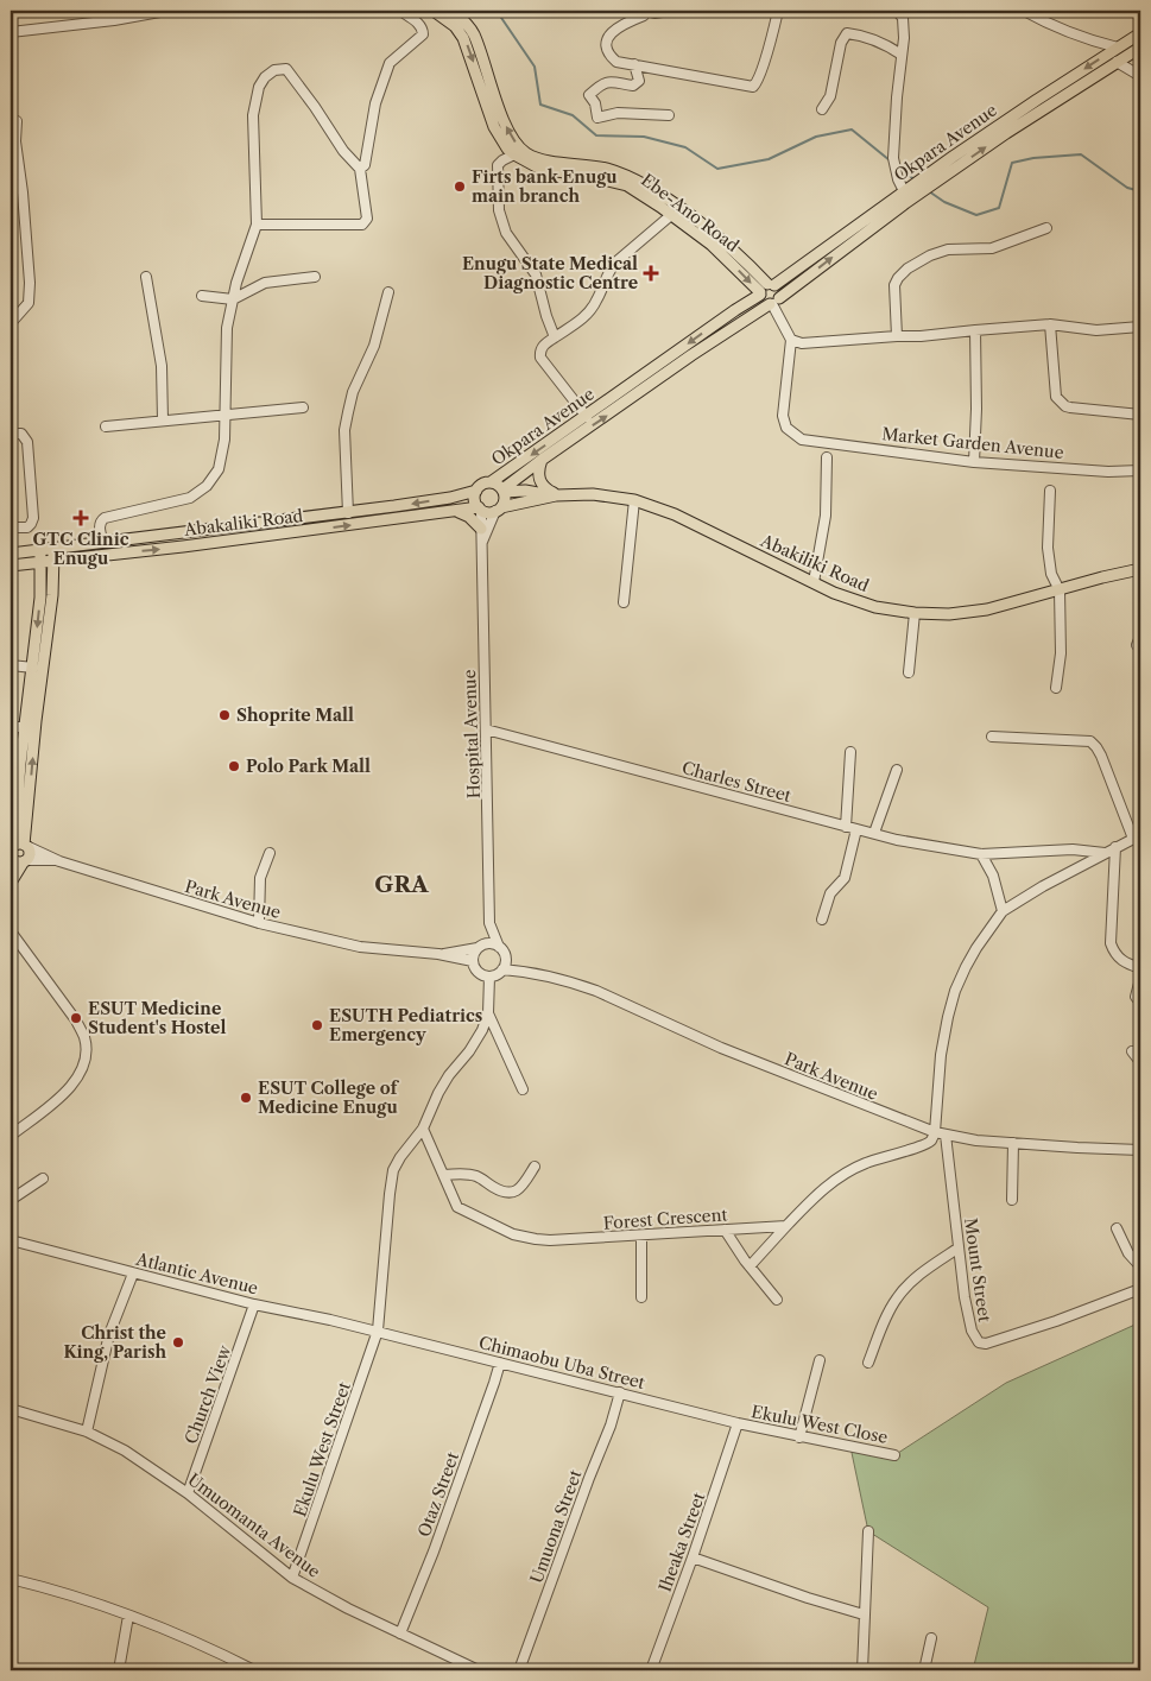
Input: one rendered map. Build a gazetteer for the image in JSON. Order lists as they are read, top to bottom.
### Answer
{
  "streets": {
    "main road": [
      "Okpara Avenue",
      "Ebe-Ano Road",
      "Abakaliki Road",
      "Abakiliki Road"
    ],
    "street": [
      "Market Garden Avenue",
      "Hospital Avenue",
      "Charles Street",
      "Park Avenue",
      "Forest Crescent",
      "Mount Street",
      "Atlantic Avenue",
      "Chimaobu Uba Street",
      "Church View",
      "Ekulu West Close",
      "Ekulu West Street",
      "Otaz Street",
      "Umuomanta Avenue",
      "Umuona Street",
      "Iheaka Street"
    ]
  },
  "crossings": [
    ["Okpara Avenue", "Ebe-Ano Road"],
    ["Okpara Avenue", "Abakaliki Road"],
    ["Okpara Avenue", "Hospital Avenue"],
    ["Abakaliki Road", "Hospital Avenue"],
    ["Hospital Avenue", "Charles Street"],
    ["Park Avenue", "Mount Street"],
    ["Forest Crescent", "Ekulu West Street"],
    ["Atlantic Avenue", "Chimaobu Uba Street"],
    ["Atlantic Avenue", "Church View"],
    ["Atlantic Avenue", "Ekulu West Street"],
    ["Chimaobu Uba Street", "Ekulu West Close"],
    ["Chimaobu Uba Street", "Ekulu West Street"],
    ["Chimaobu Uba Street", "Otaz Street"],
    ["Chimaobu Uba Street", "Umuona Street"],
    ["Chimaobu Uba Street", "Iheaka Street"],
    ["Church View", "Umuomanta Avenue"],
    ["Ekulu West Close", "Iheaka Street"],
    ["Ekulu West Street", "Umuomanta Avenue"],
    ["Otaz Street", "Umuomanta Avenue"]
  ],
  "districts": ["GRA"],
  "places": {
    "other": [
      "Firts bank Enugu main branch",
      "Shoprite Mall",
      "Polo Park Mall",
      "ESUT Medicine Student's Hostel",
      "ESUTH Pediatrics Emergency",
      "ESUT College of Medicine Enugu",
      "Christ the King, Parish"
    ],
    "health": ["Enugu State Medical Diagnostic Centre", "GTC Clinic Enugu"]
  }
}
